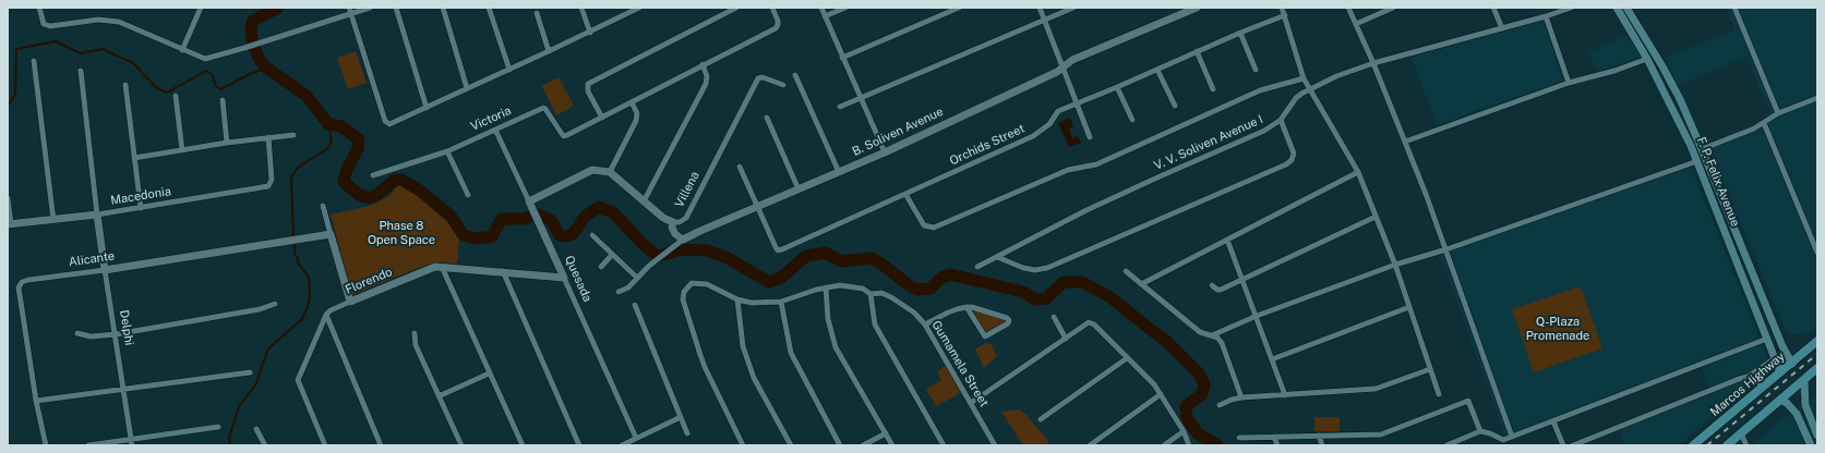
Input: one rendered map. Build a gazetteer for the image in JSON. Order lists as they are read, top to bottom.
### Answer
{
  "streets": {
    "main road": ["F. P. Felix Avenue", "Marcos Highway"],
    "street": [
      "Victoria",
      "B. Soliven Avenue",
      "V. V. Soliven Avenue I",
      "Orchids Street",
      "Villena",
      "Macedonia",
      "Alicante",
      "Quesada",
      "Florendo",
      "Delphi",
      "Gumamela Street"
    ]
  },
  "crossings": [
    ["Victoria", "Quesada"],
    ["B. Soliven Avenue", "Orchids Street"],
    ["F. P. Felix Avenue", "Marcos Highway"],
    ["Macedonia", "Delphi"],
    ["Alicante", "Delphi"],
    ["Quesada", "Florendo"]
  ],
  "parks": ["Phase 8 Open Space", "Q-Plaza Promenade"]
}
